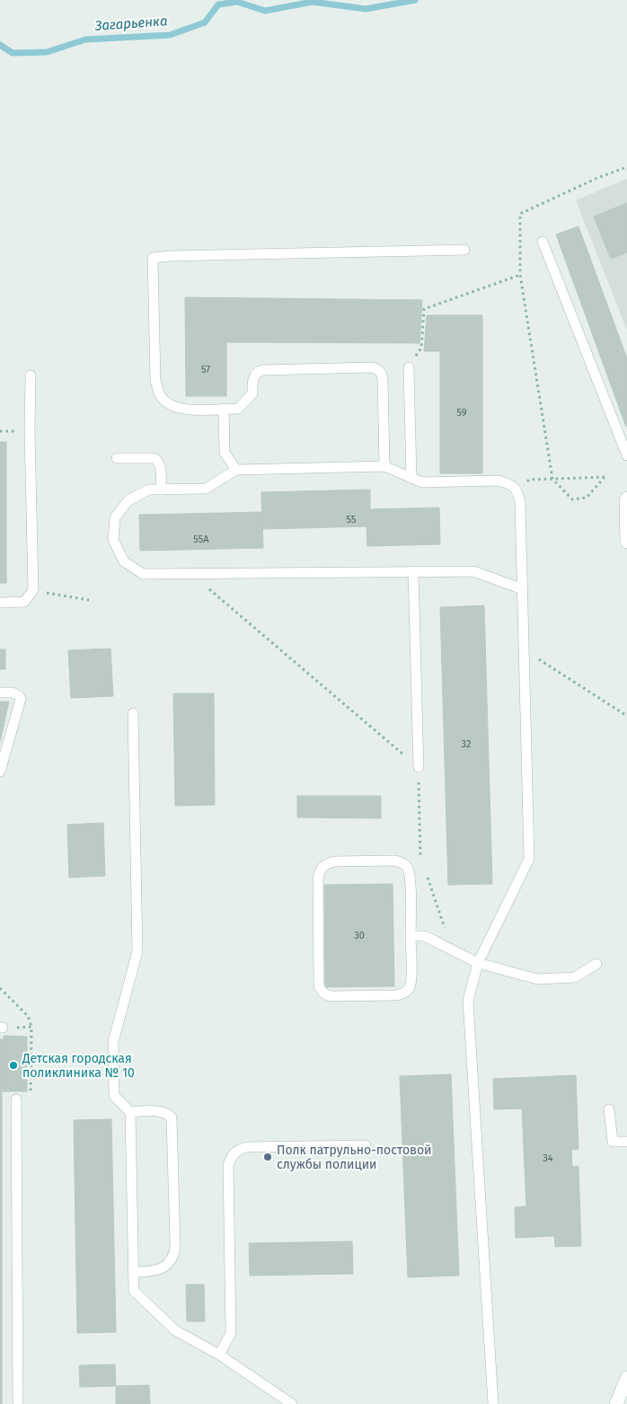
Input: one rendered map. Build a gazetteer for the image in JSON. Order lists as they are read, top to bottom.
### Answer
{
  "water": ["Загарьенка"],
  "places": ["Детская городская поликлиника № 10", "Полк патрульно-постовой службы полиции"],
  "house_numbers": [
    "57",
    "59",
    "55",
    "55А",
    "32",
    "30",
    "34"
  ]
}
